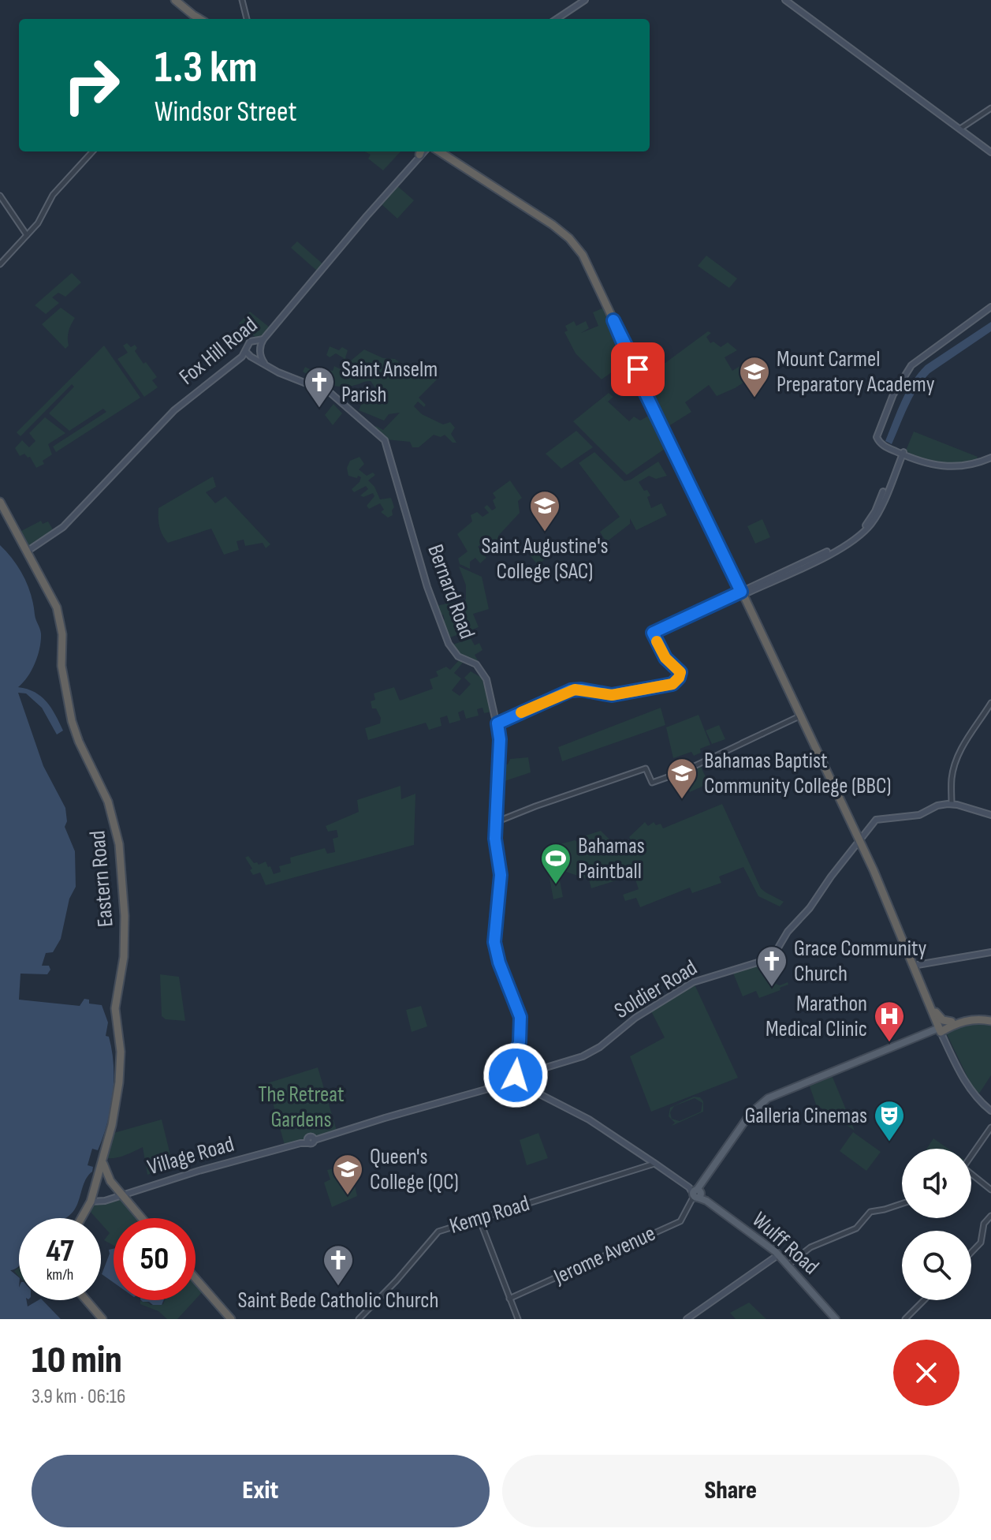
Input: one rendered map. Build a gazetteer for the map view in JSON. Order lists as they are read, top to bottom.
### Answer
{
  "streets": {
    "highway": ["Eastern Road"],
    "main road": [
      "Fox Hill Road",
      "Bernard Road",
      "Soldier Road",
      "Village Road",
      "Wulff Road"
    ],
    "street": ["Kemp Road", "Jerome Avenue"]
  },
  "crossings": [
    ["Fox Hill Road", "Eastern Road"],
    ["Bernard Road", "Soldier Road"],
    ["Bernard Road", "Village Road"],
    ["Bernard Road", "Wulff Road"],
    ["Eastern Road", "Village Road"],
    ["Soldier Road", "Village Road"],
    ["Soldier Road", "Wulff Road"],
    ["Village Road", "Wulff Road"],
    ["Kemp Road", "Wulff Road"],
    ["Wulff Road", "Jerome Avenue"]
  ],
  "parks": ["The Retreat Gardens"],
  "places": {
    "school or university": [
      "Mount Carmel Preparatory Academy",
      "Saint Augustine's College (SAC)",
      "Bahamas Baptist Community College (BBC)",
      "Queen's College (QC)"
    ],
    "church": ["Saint Anselm Parish", "Grace Community Church", "Saint Bede Catholic Church"],
    "sports": ["Bahamas Paintball"],
    "hospital": ["Marathon Medical Clinic"],
    "theatre": ["Galleria Cinemas"]
  },
  "page": {
    "turn": ["1.3 km", "Windsor Street"],
    "speed": "47 km/h",
    "limit": "50",
    "heading": ["10 min", "3.9 km · 06:16"],
    "buttons": ["Exit", "Share"]
  }
}
